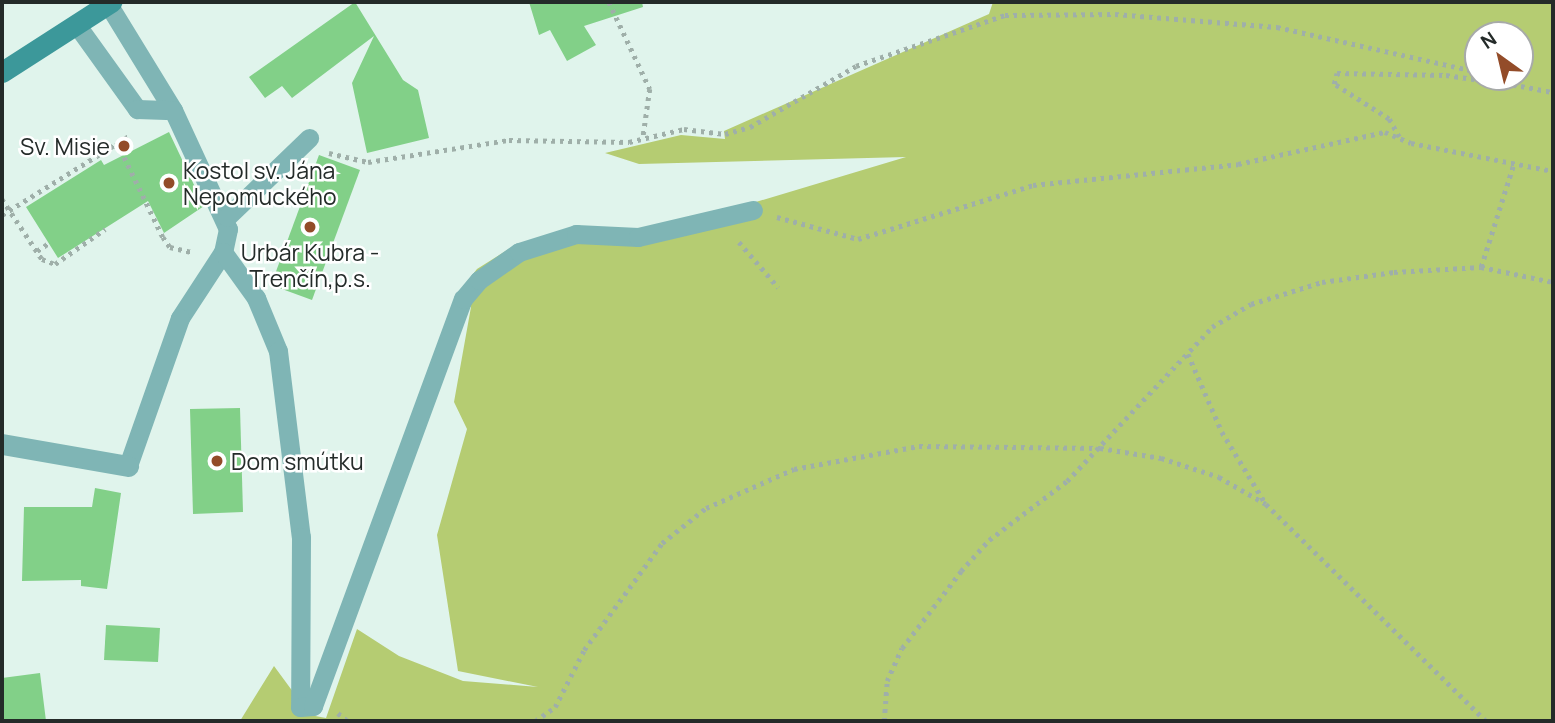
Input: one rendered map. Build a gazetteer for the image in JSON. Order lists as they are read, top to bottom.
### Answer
{
  "places": [
    "Sv. Misie",
    "Kostol sv. Jána Nepomuckého",
    "Urbár Kubra - Trenčín,p.s.",
    "Dom smútku"
  ],
  "north": "top left"
}
